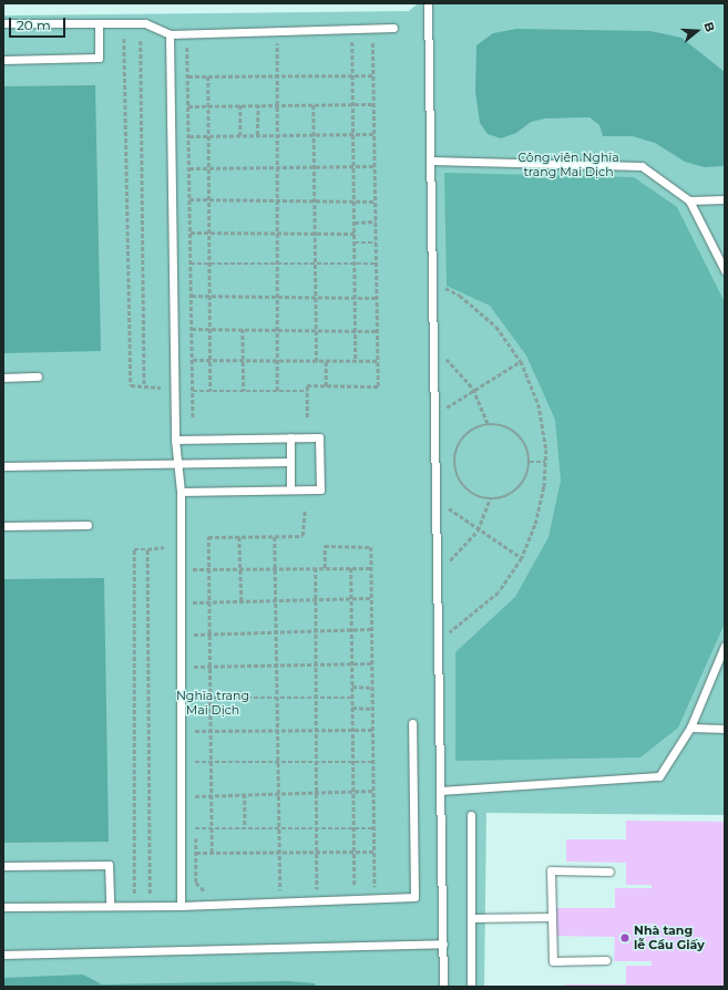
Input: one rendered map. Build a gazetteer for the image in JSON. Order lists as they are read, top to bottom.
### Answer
{
  "parks": ["Công viên Nghĩa trang Mai Dịch", "Nghĩa trang Mai Dịch"],
  "places": ["Nhà tang lễ Cầu Giấy"],
  "scale_bar": "20 m",
  "north": "right"
}
